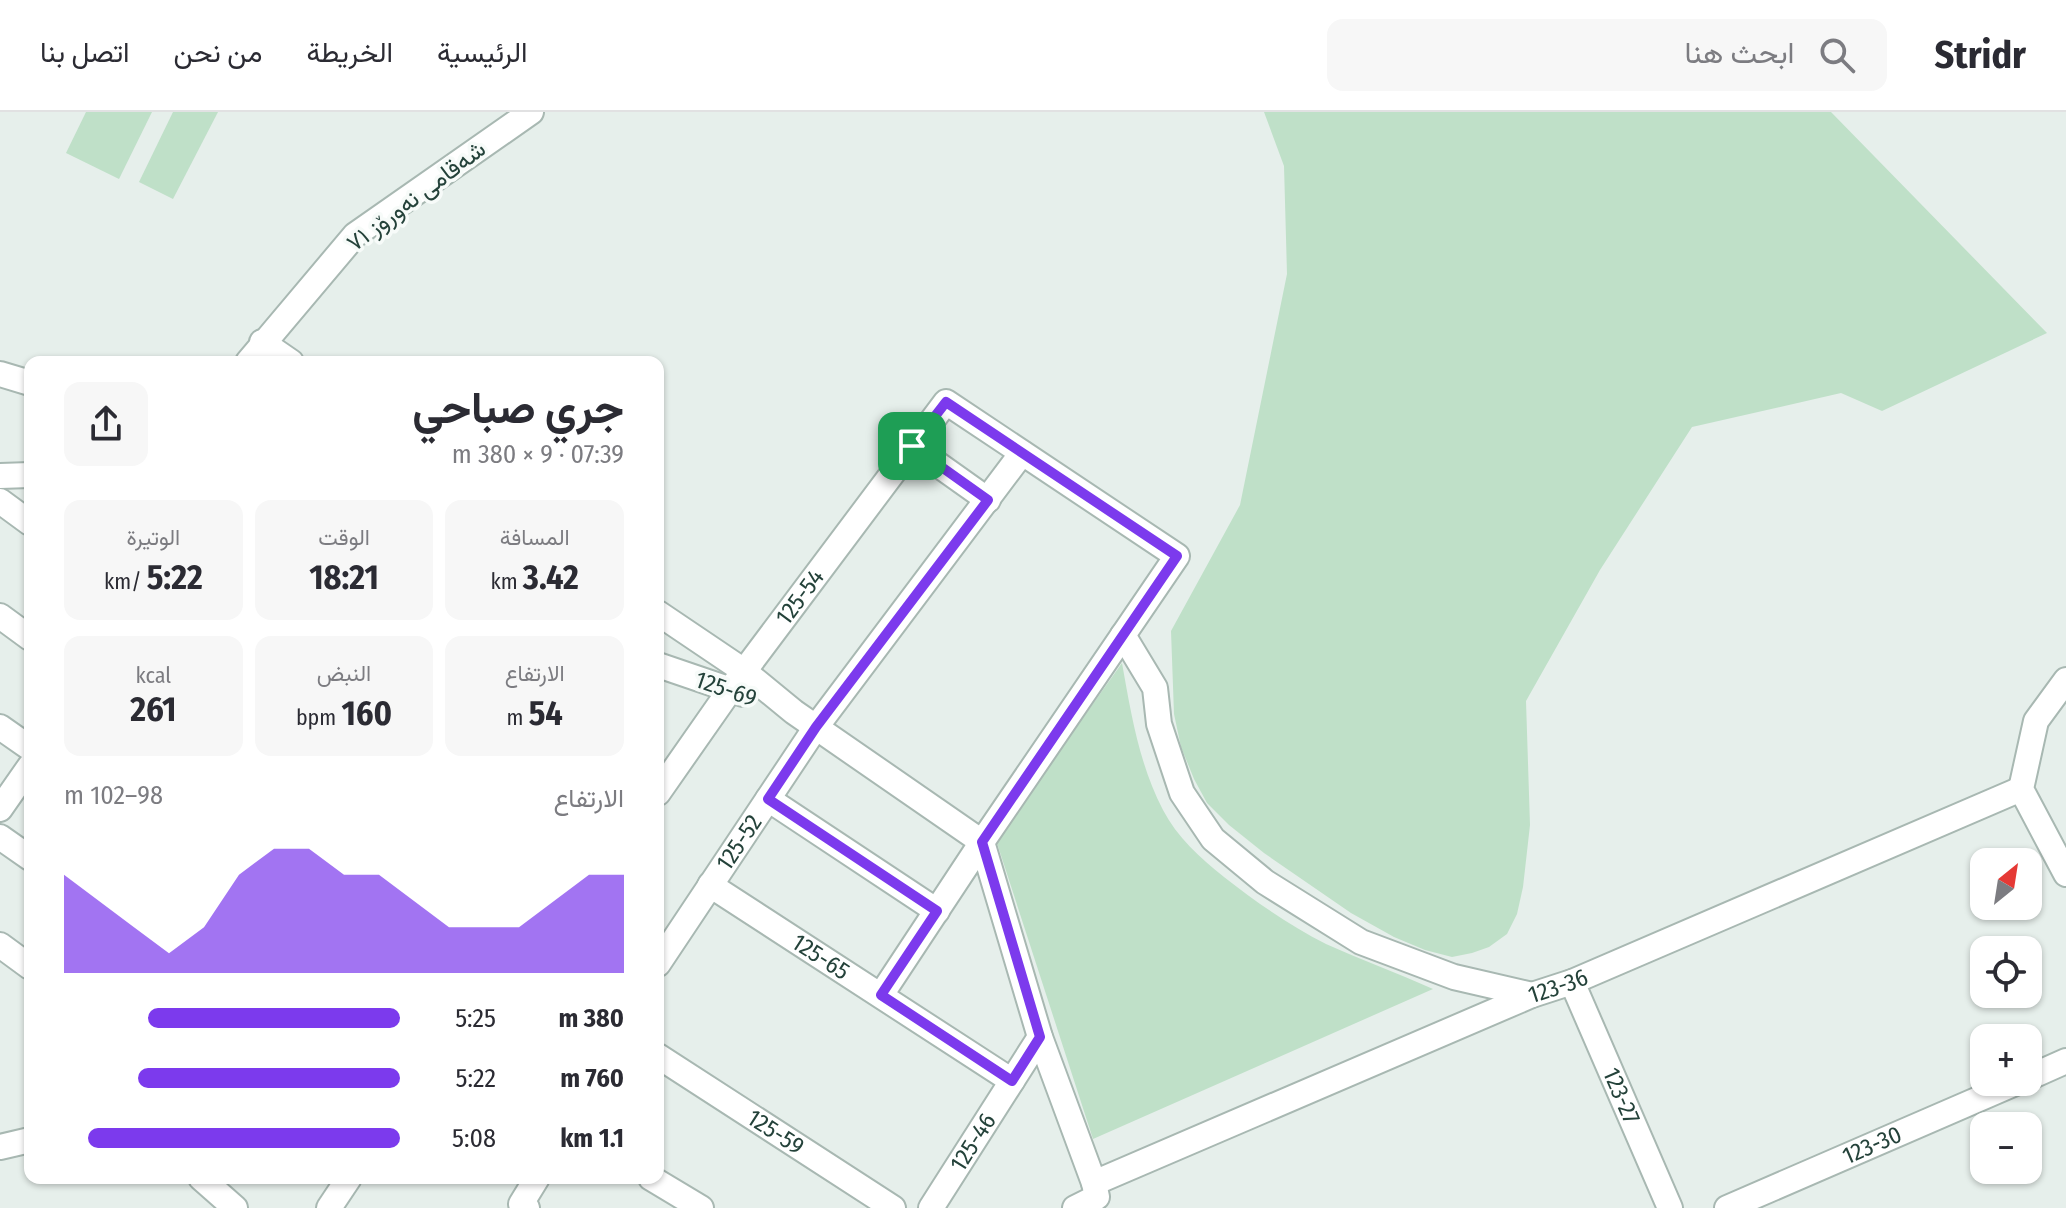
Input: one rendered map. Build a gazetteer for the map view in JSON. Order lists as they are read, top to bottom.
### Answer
{
  "streets": {
    "street": [
      "شەقامی نەورۆز ٧١",
      "125-54",
      "125-69",
      "125-52",
      "125-65",
      "123-36",
      "123-27",
      "125-59",
      "125-46",
      "123-30"
    ]
  },
  "crossings": [
    ["125-54", "125-69"],
    ["125-54", "125-52"],
    ["125-69", "125-52"],
    ["125-52", "125-65"],
    ["125-65", "125-46"],
    ["123-36", "123-27"]
  ],
  "north": "top right",
  "page": {
    "header": "Stridr",
    "search": "ابحث هنا",
    "nav": [
      "الرئيسية",
      "الخريطة",
      "من نحن",
      "اتصل بنا"
    ],
    "heading": ["جري صباحي", "07:39 · 9 × 380 m"],
    "stats": [
      ["المسافة", "3.42 km"],
      ["الوقت", "18:21"],
      ["الوتيرة", "5:22 /km"],
      ["الارتفاع", "54 m"],
      ["النبض", "160 bpm"],
      ["kcal", "261"]
    ],
    "chart": ["الارتفاع", "98–102 m"],
    "map_buttons": ["+", "−"],
    "list": [
      {
        "name": "380 m",
        "note": "5:25"
      },
      {
        "name": "760 m",
        "note": "5:22"
      },
      {
        "name": "1.1 km",
        "note": "5:08"
      }
    ]
  }
}
